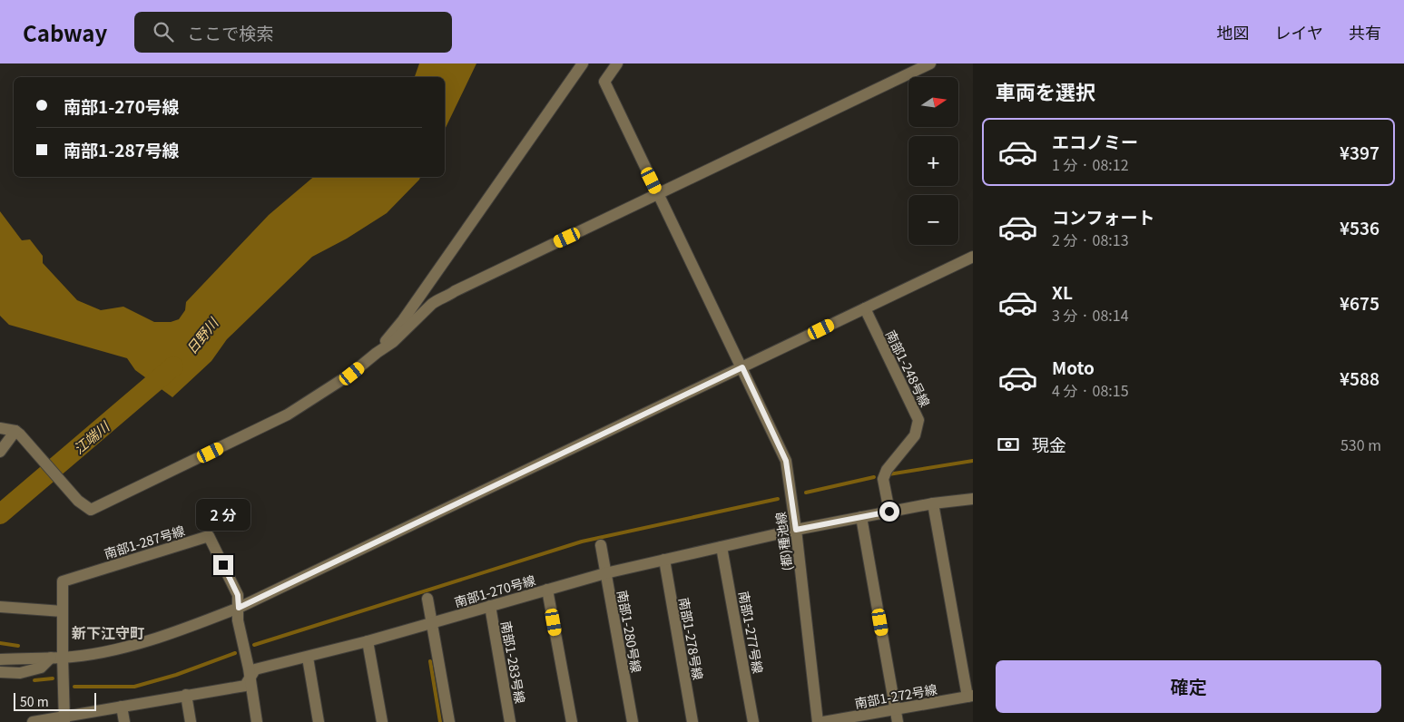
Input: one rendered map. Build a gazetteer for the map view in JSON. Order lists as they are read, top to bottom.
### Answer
{
  "streets": {
    "street": [
      "南部1-248号線",
      "南部1-287号線",
      "(都)種池線",
      "南部1-270号線",
      "南部1-280号線",
      "南部1-277号線",
      "南部1-278号線",
      "南部1-283号線",
      "南部1-272号線"
    ]
  },
  "crossings": [
    ["南部1-248号線", "南部1-270号線"],
    ["南部1-287号線", "南部1-270号線"],
    ["(都)種池線", "南部1-270号線"],
    ["南部1-270号線", "南部1-280号線"],
    ["南部1-270号線", "南部1-277号線"],
    ["南部1-270号線", "南部1-278号線"],
    ["南部1-270号線", "南部1-283号線"]
  ],
  "districts": ["新下江守町"],
  "water": ["日野川", "江端川"],
  "scale_bar": "50 m",
  "north": "right",
  "page": {
    "header": "Cabway",
    "search": "ここで検索",
    "nav": ["地図", "レイヤ", "共有"],
    "heading": "車両を選択",
    "map_buttons": ["+", "−"],
    "banner": ["南部1-270号線", "南部1-287号線"],
    "list": [
      {
        "name": "エコノミー",
        "note": "1 分 · 08:12",
        "value": "¥397"
      },
      {
        "name": "コンフォート",
        "note": "2 分 · 08:13",
        "value": "¥536"
      },
      {
        "name": "XL",
        "note": "3 分 · 08:14",
        "value": "¥675"
      },
      {
        "name": "Moto",
        "note": "4 分 · 08:15",
        "value": "¥588"
      }
    ],
    "pay": ["現金", "530 m"],
    "bubble": "2 分",
    "buttons": "確定",
    "scale": "50 m"
  }
}
